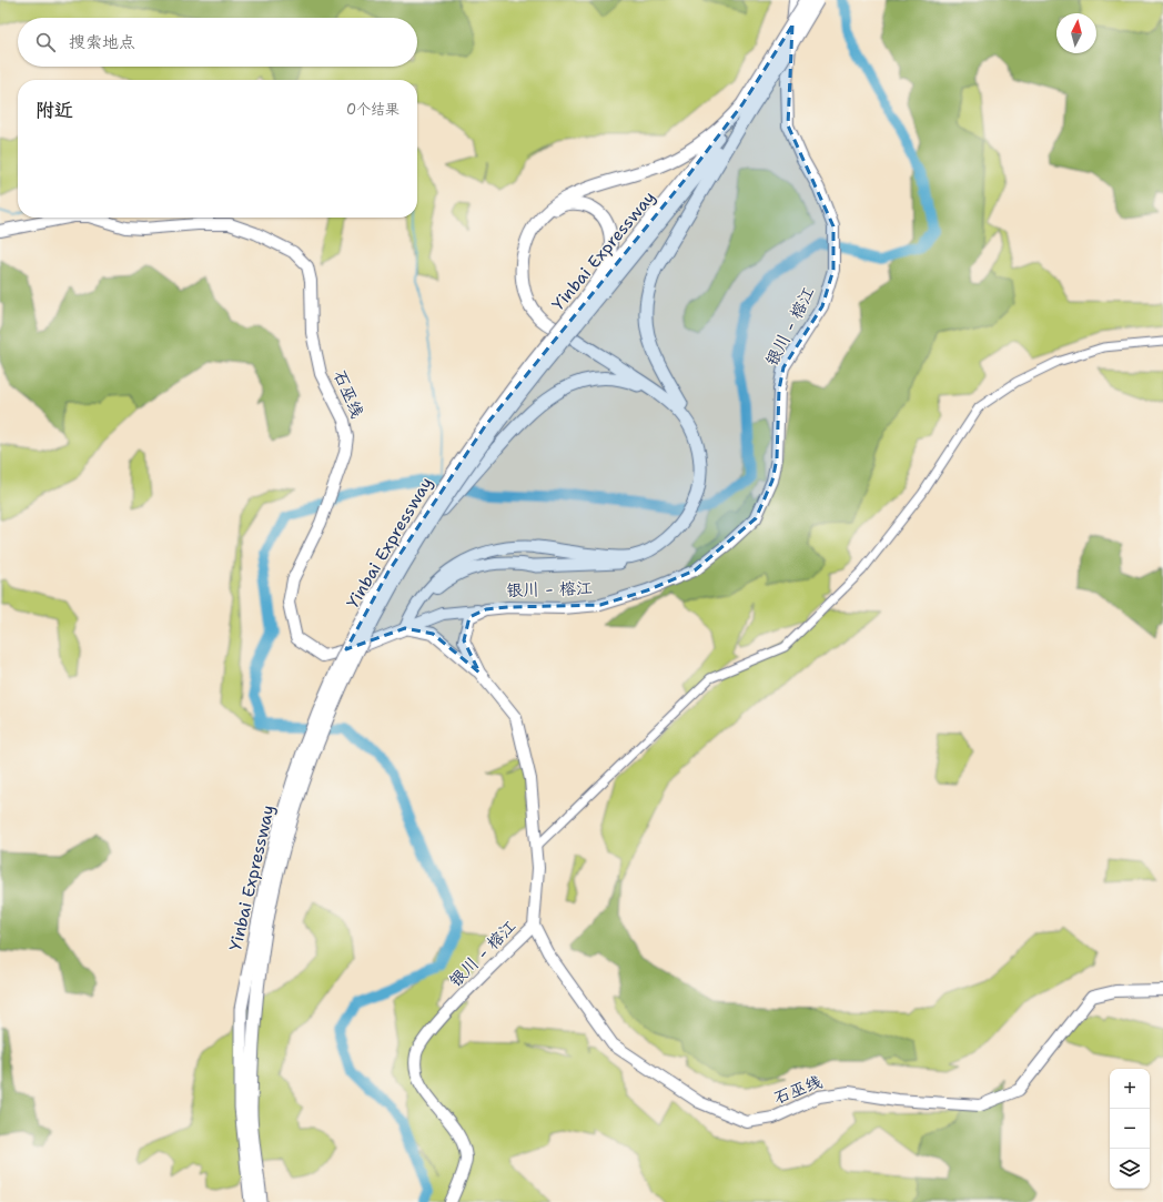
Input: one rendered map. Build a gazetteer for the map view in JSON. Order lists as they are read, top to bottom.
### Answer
{
  "streets": {
    "highway": ["Yinbai Expressway", "银川 - 榕江", "石巫线"]
  },
  "crossings": [
    ["银川 - 榕江", "石巫线"]
  ],
  "north": "top",
  "page": {
    "search": "搜索地点",
    "heading": ["附近", "0个结果"],
    "map_buttons": ["+", "−"]
  }
}
